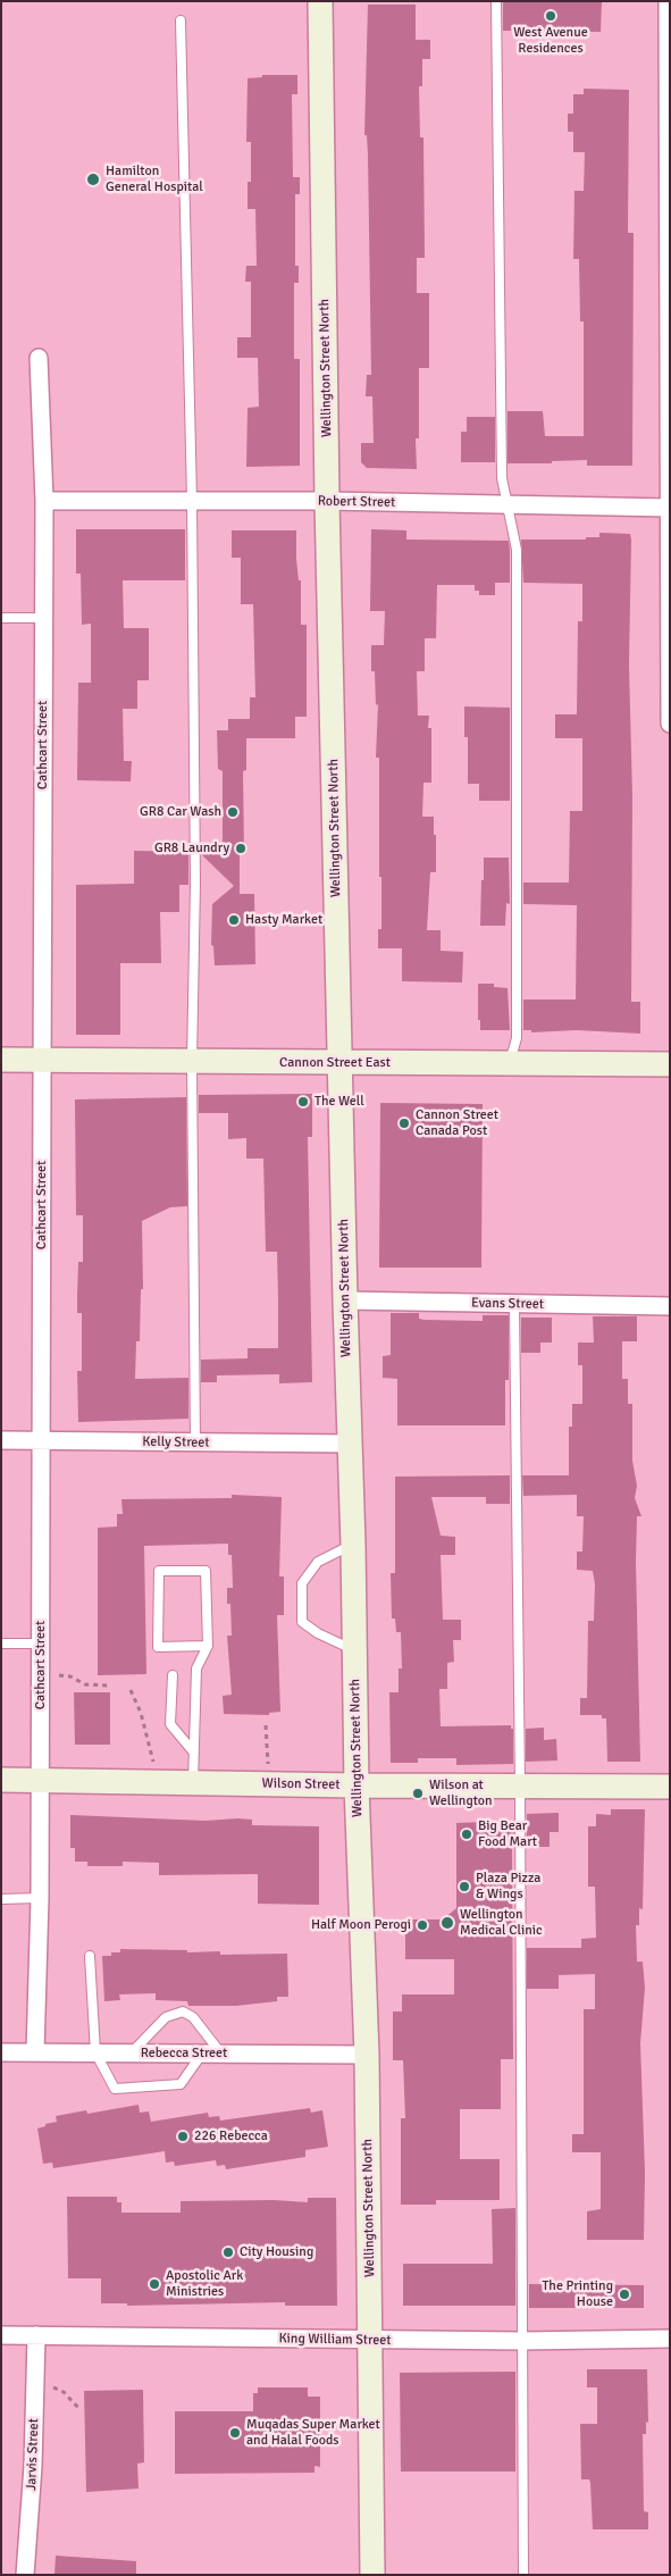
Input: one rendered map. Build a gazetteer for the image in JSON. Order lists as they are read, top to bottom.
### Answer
{
  "streets": {
    "main road": ["Wellington Street North", "Cannon Street East", "Wilson Street"],
    "street": [
      "Robert Street",
      "Cathcart Street",
      "Evans Street",
      "Kelly Street",
      "Rebecca Street",
      "King William Street",
      "Jarvis Street"
    ]
  },
  "crossings": [
    ["Wellington Street North", "Robert Street"],
    ["Wellington Street North", "Cannon Street East"],
    ["Wellington Street North", "Evans Street"],
    ["Wellington Street North", "Kelly Street"],
    ["Wellington Street North", "Wilson Street"],
    ["Wellington Street North", "Rebecca Street"],
    ["Wellington Street North", "King William Street"],
    ["Robert Street", "Cathcart Street"],
    ["Cathcart Street", "Cannon Street East"],
    ["Cathcart Street", "Kelly Street"],
    ["Cathcart Street", "Wilson Street"],
    ["Cathcart Street", "Rebecca Street"],
    ["King William Street", "Jarvis Street"]
  ],
  "places": [
    "West Avenue Residences",
    "Hamilton General Hospital",
    "GR8 Car Wash",
    "GR8 Laundry",
    "Hasty Market",
    "The Well",
    "Cannon Street Canada Post",
    "Wilson at Wellington",
    "Big Bear Food Mart",
    "Plaza Pizza & Wings",
    "Wellington Medical Clinic",
    "Half Moon Perogi",
    "226 Rebecca",
    "City Housing",
    "Apostolic Ark Ministries",
    "The Printing House",
    "Muqadas Super Market and Halal Foods"
  ]
}
